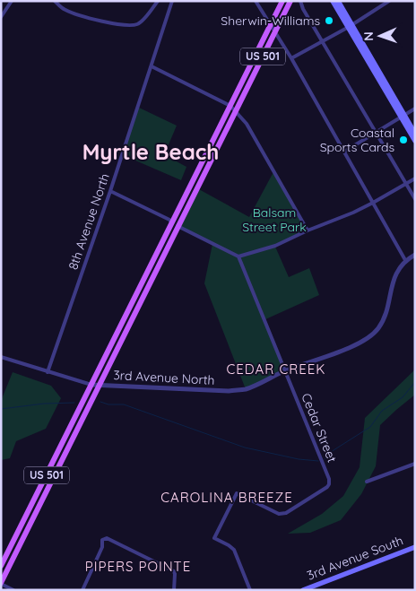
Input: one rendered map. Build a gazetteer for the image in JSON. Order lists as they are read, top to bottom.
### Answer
{
  "streets": {
    "main road": ["US 501", "3rd Avenue South"],
    "street": ["8th Avenue North", "3rd Avenue North", "Cedar Street"]
  },
  "crossings": [
    ["US 501", "3rd Avenue North"],
    ["3rd Avenue North", "Cedar Street"]
  ],
  "districts": [
    "Myrtle Beach",
    "CEDAR CREEK",
    "CAROLINA BREEZE",
    "PIPERS POINTE"
  ],
  "parks": ["Balsam Street Park"],
  "places": ["Sherwin-Williams", "Coastal Sports Cards"],
  "north": "left"
}
